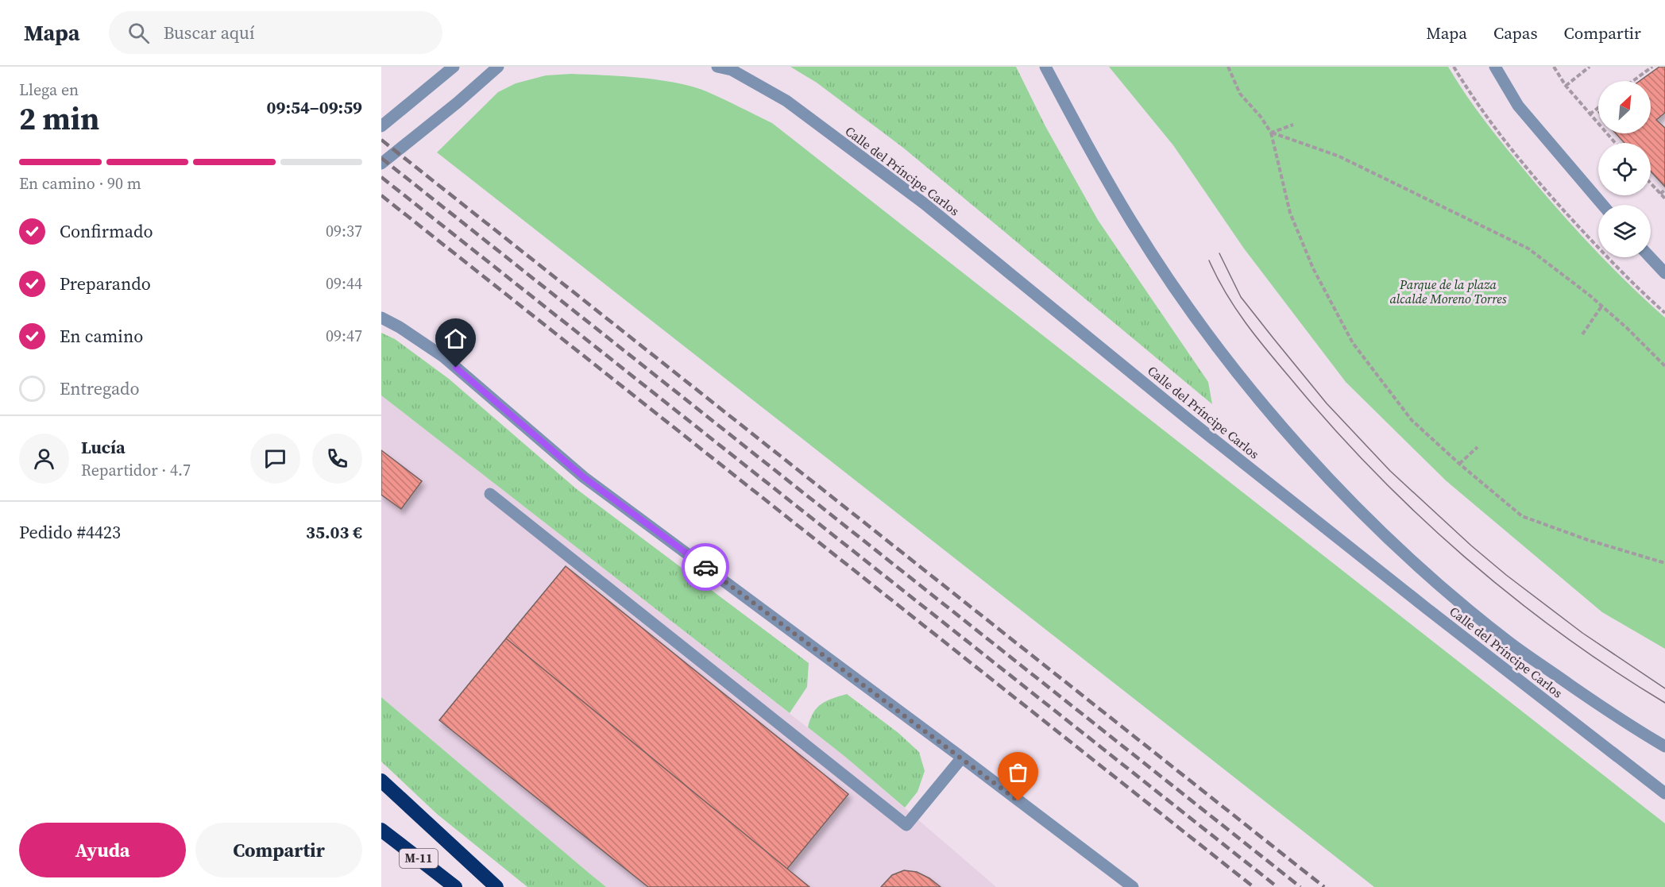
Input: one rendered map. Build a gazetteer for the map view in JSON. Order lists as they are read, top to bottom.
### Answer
{
  "streets": {
    "highway": ["M-11"],
    "street": ["Calle del Príncipe Carlos"]
  },
  "parks": ["Parque de la plaza alcalde Moreno Torres"],
  "north": "top right",
  "page": {
    "header": "Mapa",
    "search": "Buscar aquí",
    "nav": ["Mapa", "Capas", "Compartir"],
    "heading": ["2 min", "Llega en", "09:54–09:59"],
    "panel": [
      "Lucía",
      "Repartidor · 4.7",
      "Pedido #4423",
      "35.03 €"
    ],
    "bar": "En camino · 90 m",
    "list": [
      ["Confirmado", "09:37"],
      ["Preparando", "09:44"],
      ["En camino", "09:47"],
      "Entregado"
    ],
    "buttons": ["Ayuda", "Compartir"]
  }
}
